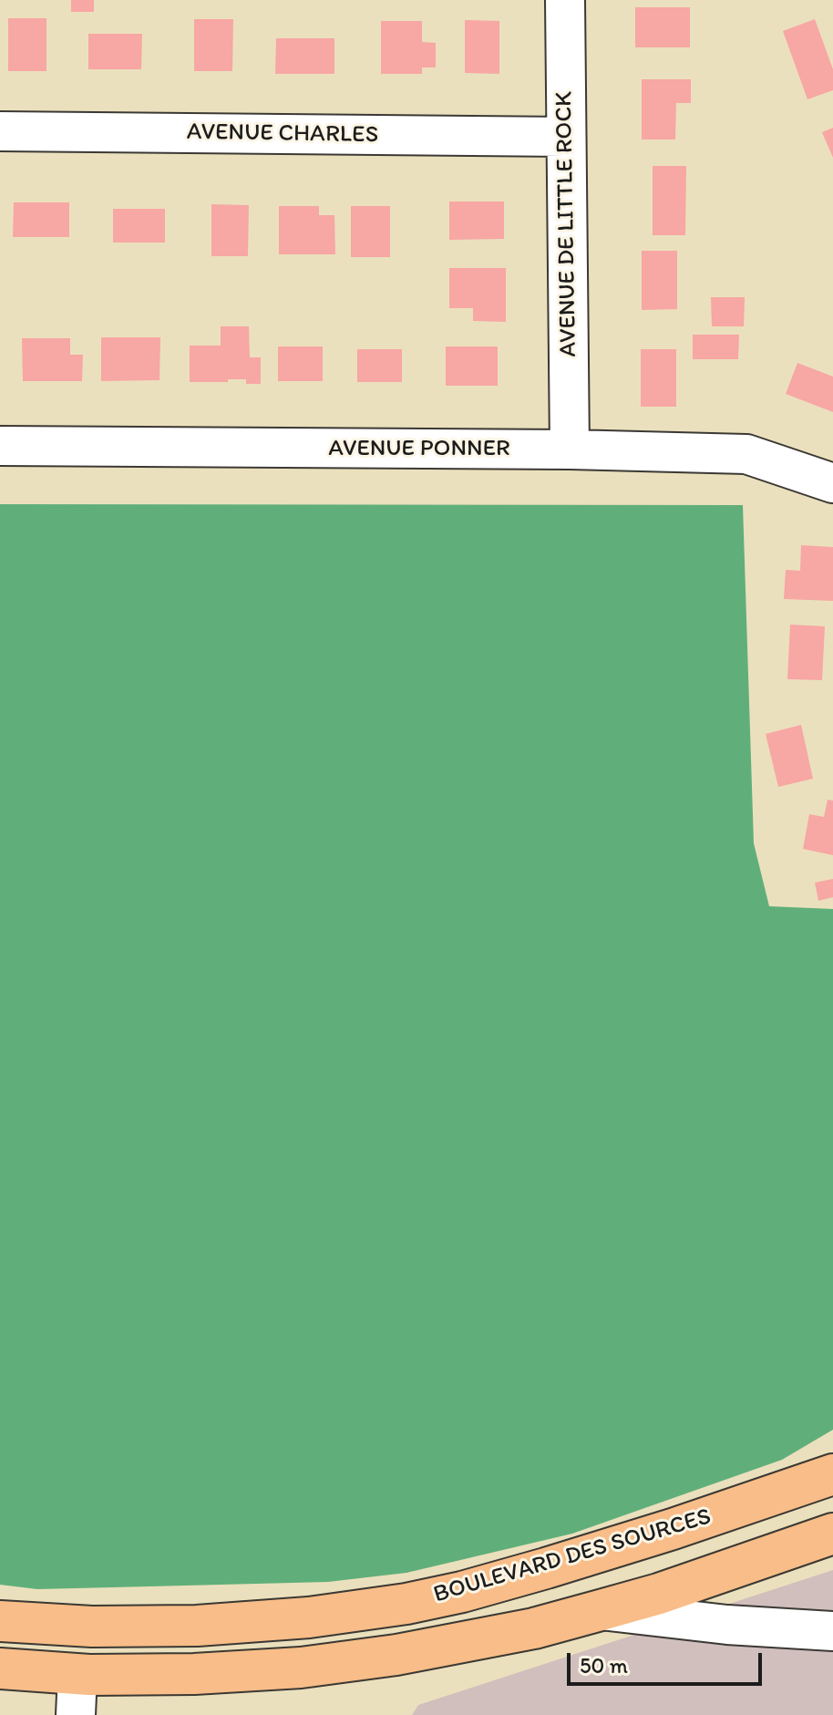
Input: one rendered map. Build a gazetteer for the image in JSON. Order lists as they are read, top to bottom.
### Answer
{
  "streets": {
    "main road": ["BOULEVARD DES SOURCES"],
    "street": ["AVENUE CHARLES", "AVENUE DE LITTLE ROCK", "AVENUE PONNER"]
  },
  "crossings": [
    ["AVENUE CHARLES", "AVENUE DE LITTLE ROCK"],
    ["AVENUE DE LITTLE ROCK", "AVENUE PONNER"]
  ],
  "scale_bar": "50 m"
}
